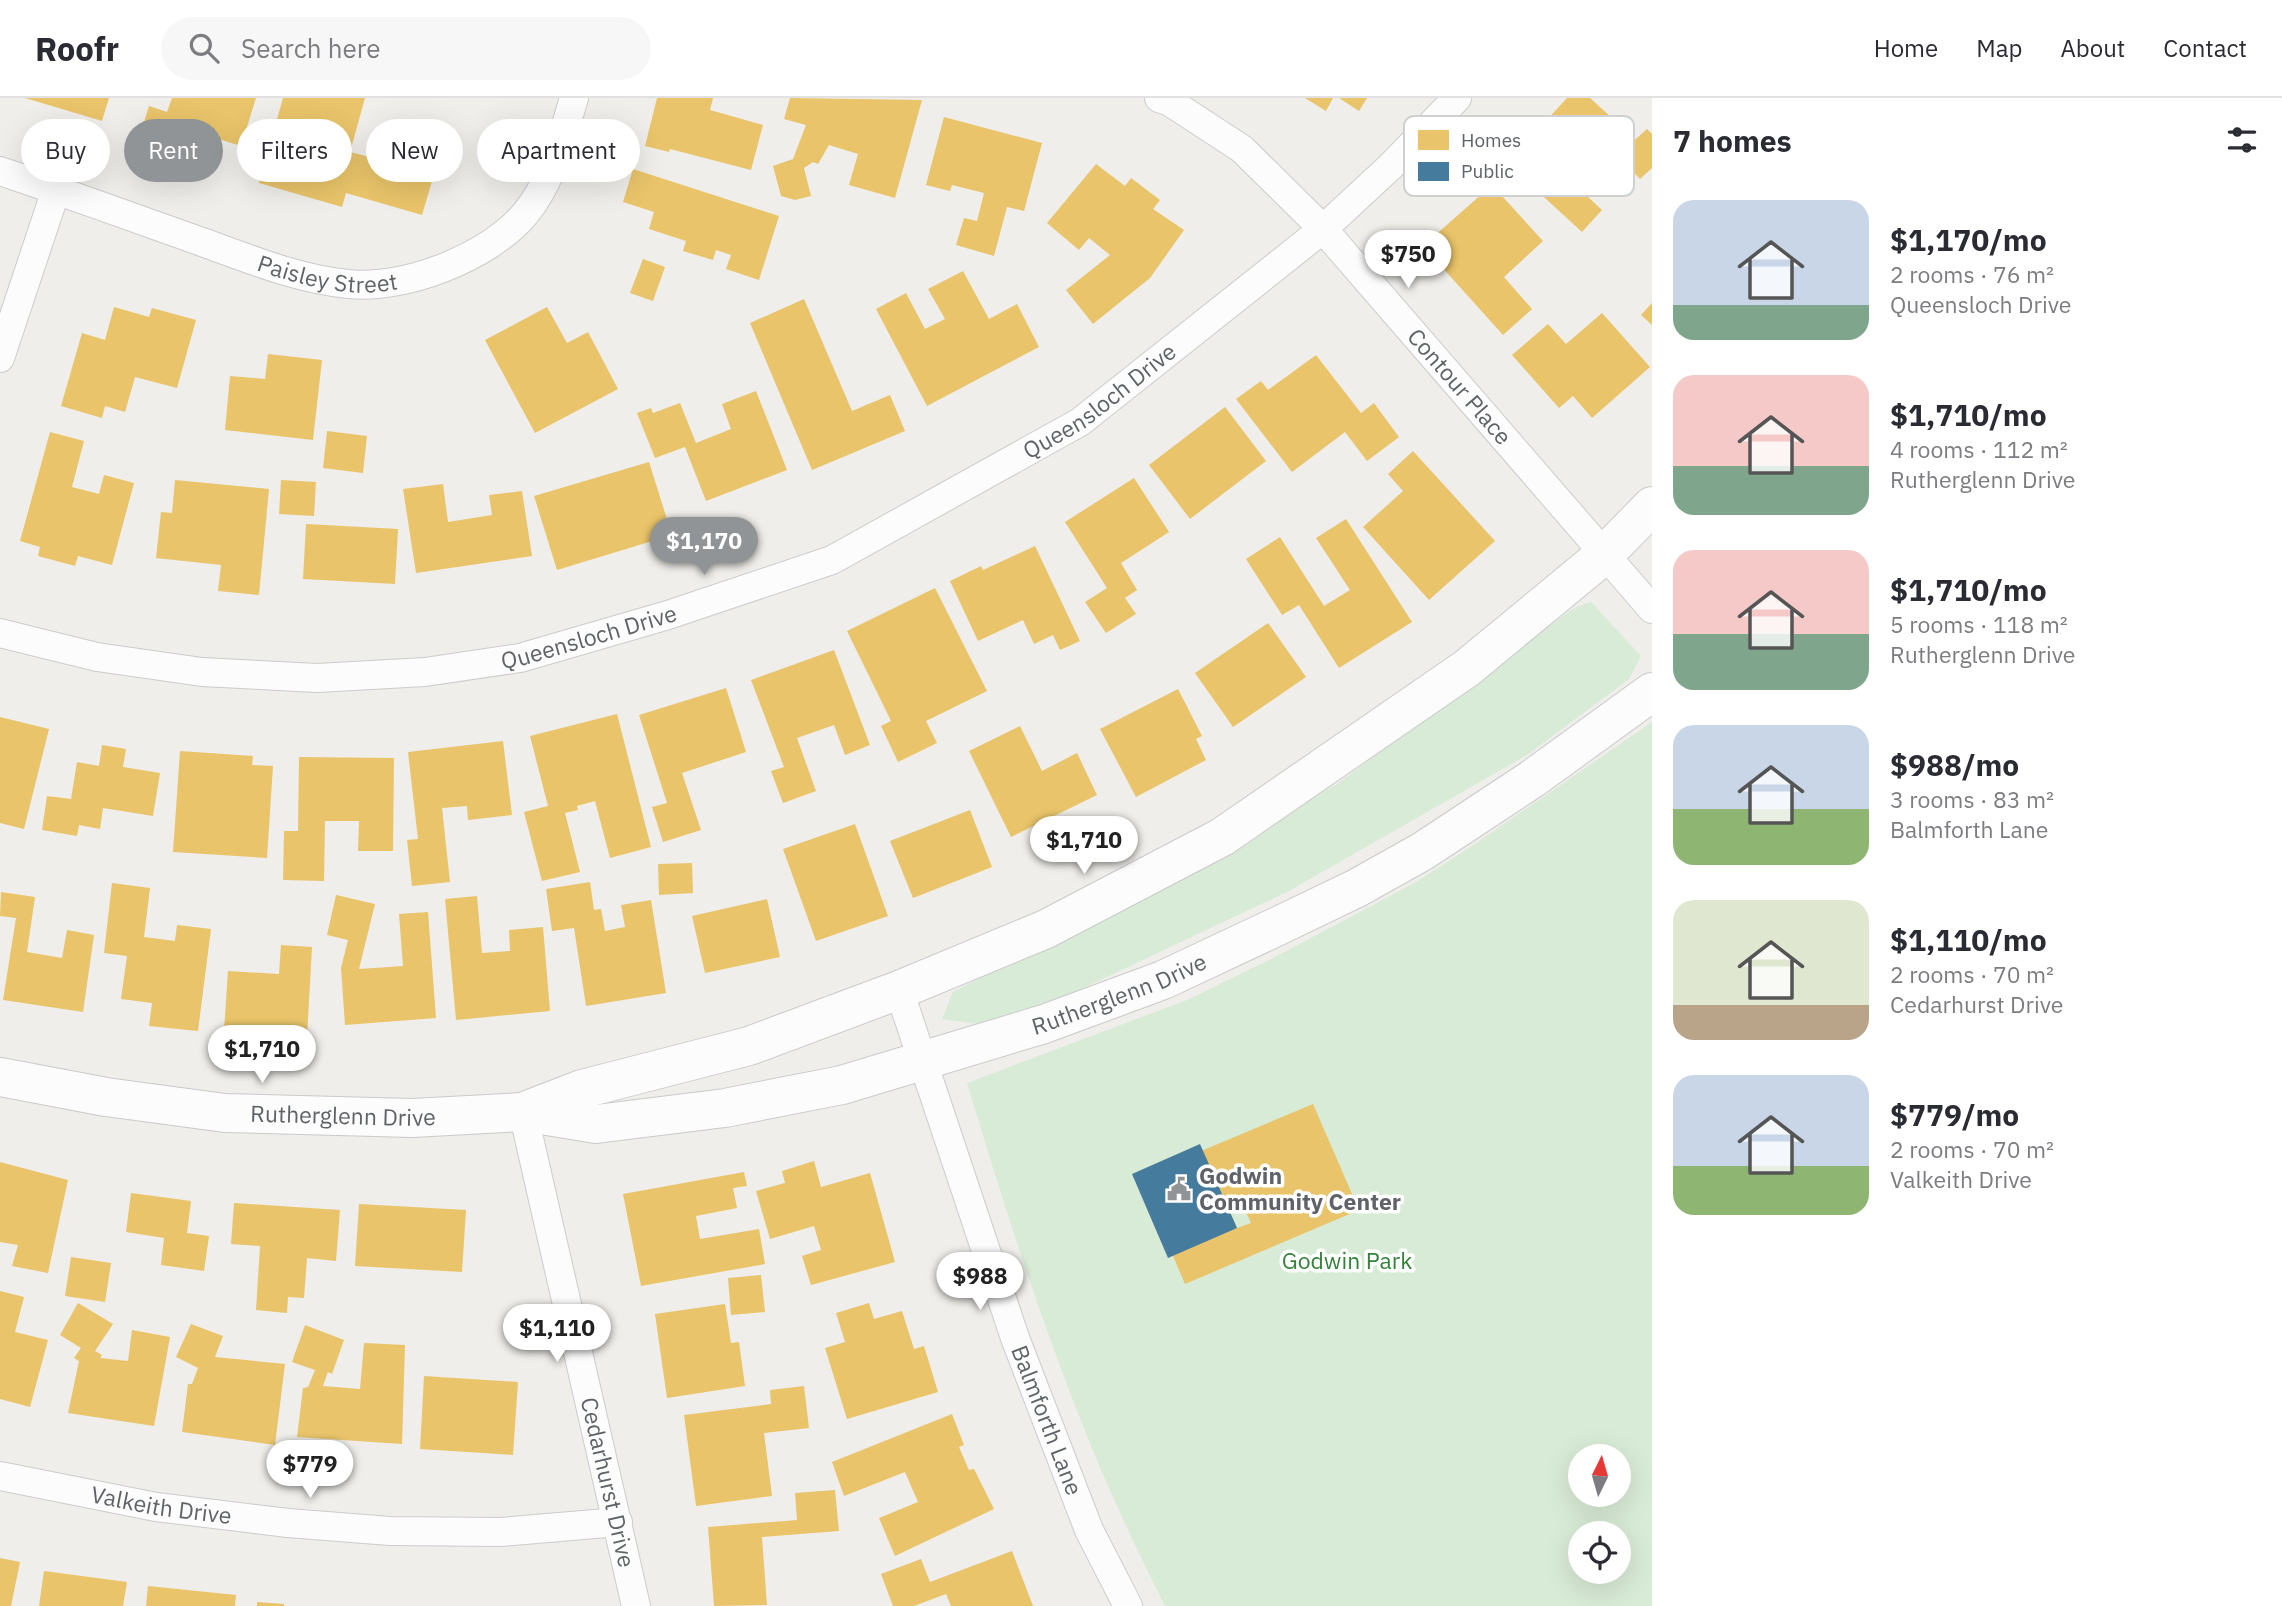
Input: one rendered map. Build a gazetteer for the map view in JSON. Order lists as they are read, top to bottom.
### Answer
{
  "streets": {
    "street": [
      "Paisley Street",
      "Contour Place",
      "Queensloch Drive",
      "Rutherglenn Drive",
      "Balmforth Lane",
      "Cedarhurst Drive",
      "Valkeith Drive"
    ]
  },
  "crossings": [
    ["Contour Place", "Queensloch Drive"],
    ["Contour Place", "Rutherglenn Drive"],
    ["Rutherglenn Drive", "Balmforth Lane"],
    ["Rutherglenn Drive", "Cedarhurst Drive"],
    ["Cedarhurst Drive", "Valkeith Drive"]
  ],
  "parks": ["Godwin Park"],
  "places": {
    "public building": ["Godwin Community Center"]
  },
  "legend": ["Homes", "Public"],
  "north": "top",
  "page": {
    "header": "Roofr",
    "search": "Search here",
    "nav": [
      "Home",
      "Map",
      "About",
      "Contact"
    ],
    "heading": "7 homes",
    "chip": [
      "Buy",
      "Rent",
      "Filters",
      "New",
      "Apartment"
    ],
    "list": [
      {
        "name": "$1,170/mo",
        "note": "2 rooms · 76 m² · Queensloch Drive"
      },
      {
        "name": "$1,710/mo",
        "note": "4 rooms · 112 m² · Rutherglenn Drive"
      },
      {
        "name": "$1,710/mo",
        "note": "5 rooms · 118 m² · Rutherglenn Drive"
      },
      {
        "name": "$988/mo",
        "note": "3 rooms · 83 m² · Balmforth Lane"
      },
      {
        "name": "$1,110/mo",
        "note": "2 rooms · 70 m² · Cedarhurst Drive"
      },
      {
        "name": "$779/mo",
        "note": "2 rooms · 70 m² · Valkeith Drive"
      }
    ],
    "price": [
      "$750",
      "$1,170",
      "$1,710",
      "$1,710",
      "$988",
      "$1,110",
      "$779"
    ]
  }
}
